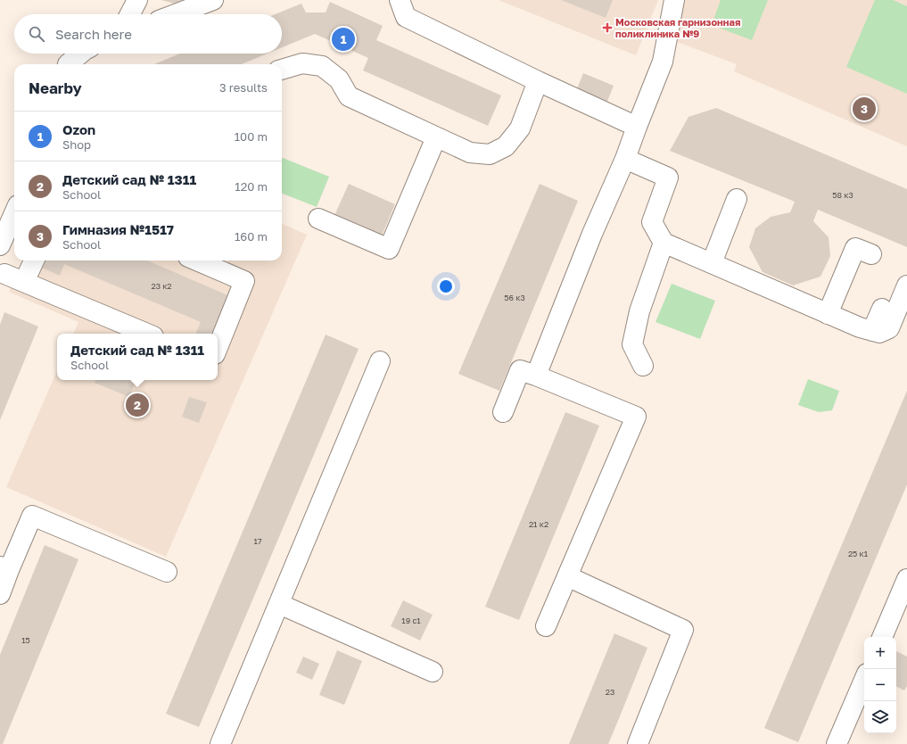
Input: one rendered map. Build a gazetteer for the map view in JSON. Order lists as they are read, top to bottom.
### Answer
{
  "places": {
    "health": ["Московская гарнизонная поликлиника №9"]
  },
  "house_numbers": [
    "58 к3",
    "23 к2",
    "56 к3",
    "21 к2",
    "17",
    "25 к1",
    "19 с1",
    "15",
    "23"
  ],
  "page": {
    "search": "Search here",
    "pins": ["1", "3", "2"],
    "heading": ["Nearby", "3 results"],
    "list": [
      {
        "mark": "1",
        "name": "Ozon",
        "note": "Shop",
        "value": "100 m"
      },
      {
        "mark": "2",
        "name": "Детский сад № 1311",
        "note": "School",
        "value": "120 m"
      },
      {
        "mark": "3",
        "name": "Гимназия №1517",
        "note": "School",
        "value": "160 m"
      }
    ],
    "popup": ["Детский сад № 1311", "School"],
    "map_buttons": ["+", "−"]
  }
}
